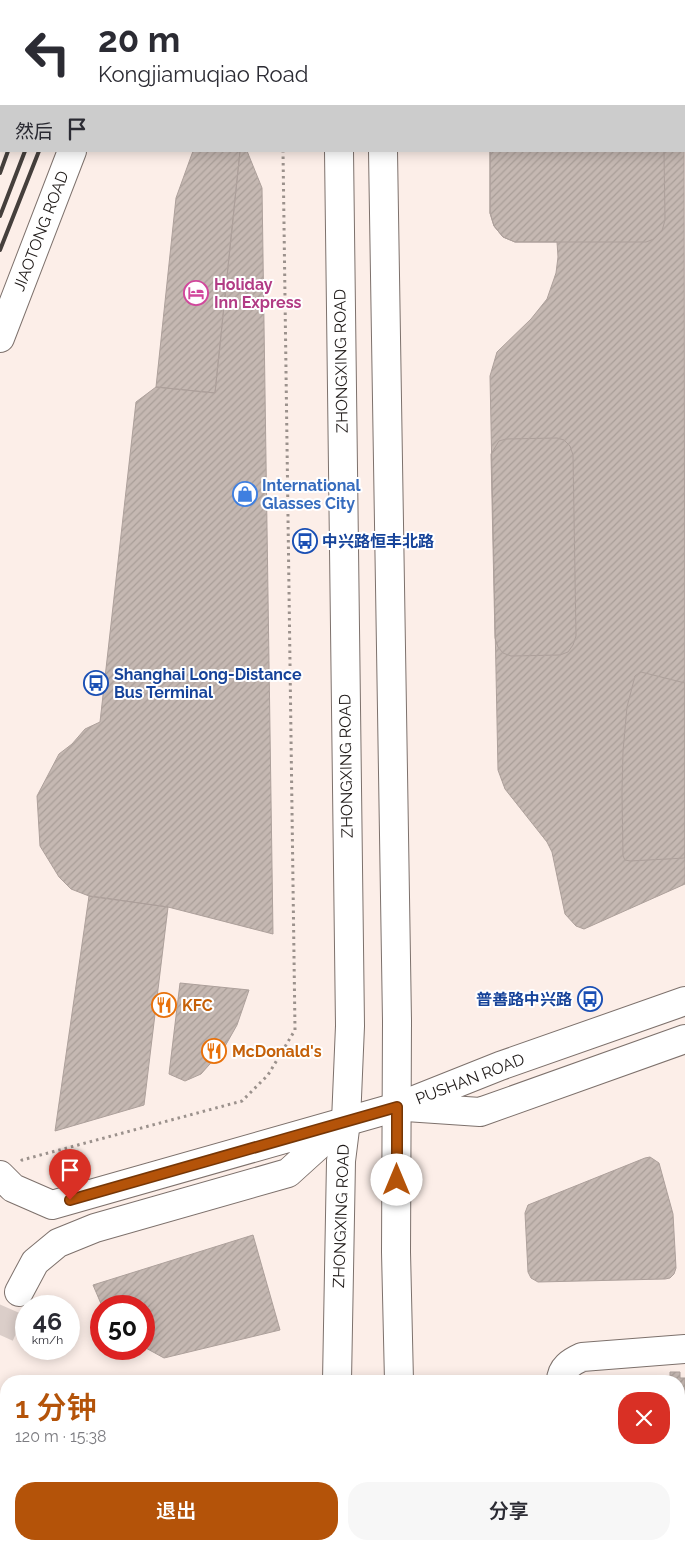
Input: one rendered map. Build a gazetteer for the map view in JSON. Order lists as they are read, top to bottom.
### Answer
{
  "streets": {
    "main road": ["JIAOTONG ROAD", "ZHONGXING ROAD", "PUSHAN ROAD"]
  },
  "places": {
    "hotel": ["Holiday Inn Express"],
    "shop": ["International Glasses City"],
    "bus stop": ["中兴路恒丰北路", "Shanghai Long-Distance Bus Terminal", "普善路中兴路"],
    "restaurant": ["KFC", "McDonald's"]
  },
  "page": {
    "turn": ["20 m", "Kongjiamuqiao Road"],
    "then": "然后",
    "speed": "46 km/h",
    "limit": "50",
    "heading": ["1 分钟", "120 m · 15:38"],
    "buttons": ["退出", "分享"]
  }
}
